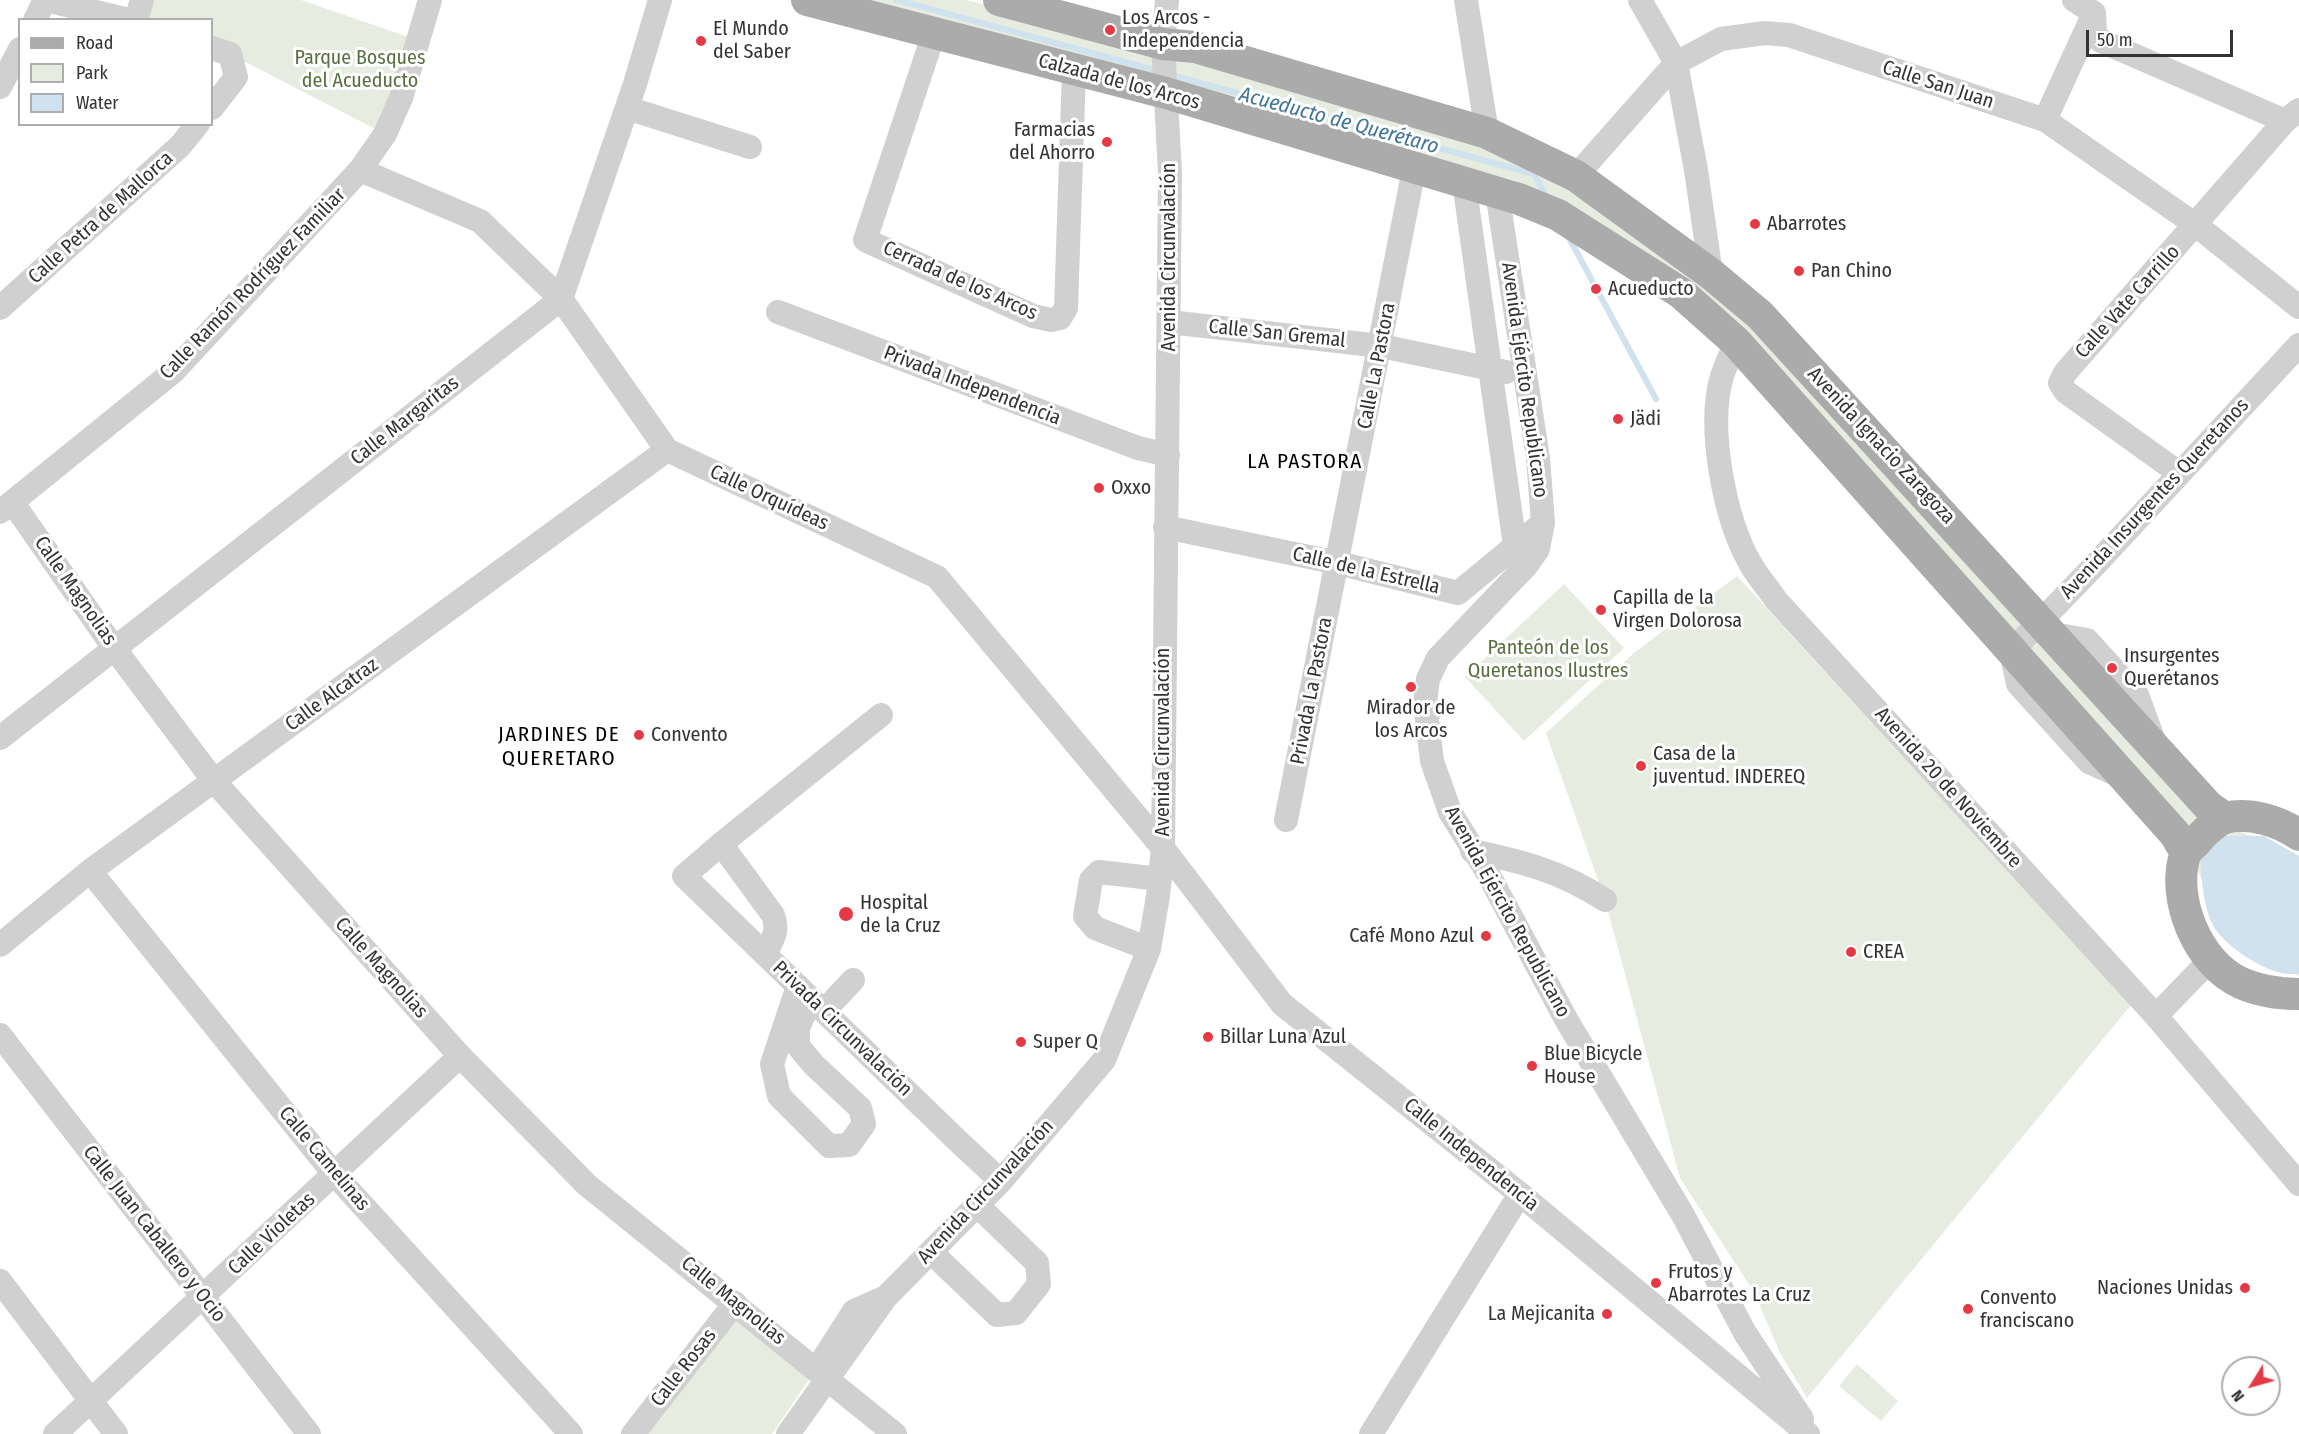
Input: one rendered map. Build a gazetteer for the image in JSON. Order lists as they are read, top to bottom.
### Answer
{
  "streets": {
    "main road": ["Calzada de los Arcos", "Avenida Ignacio Zaragoza"],
    "street": [
      "Calle San Juan",
      "Calle Petra de Mallorca",
      "Avenida Circunvalación",
      "Cerrada de los Arcos",
      "Calle Ramón Rodríguez Familiar",
      "Calle Vate Carrillo",
      "Calle San Gremal",
      "Calle La Pastora",
      "Avenida Ejército Republicano",
      "Privada Independencia",
      "Calle Margaritas",
      "Calle Orquídeas",
      "Avenida Insurgentes Queretanos",
      "Calle de la Estrella",
      "Calle Magnolias",
      "Privada La Pastora",
      "Calle Alcatraz",
      "Avenida 20 de Noviembre",
      "Privada Circunvalación",
      "Calle Independencia",
      "Calle Camelinas",
      "Calle Juan Caballero y Ocio",
      "Calle Violetas",
      "Calle Rosas"
    ]
  },
  "crossings": [
    ["Calzada de los Arcos", "Avenida Circunvalación"],
    ["Calzada de los Arcos", "Cerrada de los Arcos"],
    ["Calzada de los Arcos", "Calle La Pastora"],
    ["Calzada de los Arcos", "Avenida Ejército Republicano"],
    ["Calzada de los Arcos", "Avenida Ignacio Zaragoza"],
    ["Calle San Juan", "Calle Vate Carrillo"],
    ["Calle San Juan", "Avenida Ignacio Zaragoza"],
    ["Avenida Circunvalación", "Calle San Gremal"],
    ["Avenida Circunvalación", "Privada Independencia"],
    ["Avenida Circunvalación", "Calle Orquídeas"],
    ["Avenida Circunvalación", "Calle de la Estrella"],
    ["Avenida Circunvalación", "Calle Magnolias"],
    ["Avenida Circunvalación", "Privada Circunvalación"],
    ["Avenida Circunvalación", "Calle Independencia"],
    ["Calle Ramón Rodríguez Familiar", "Calle Orquídeas"],
    ["Calle Ramón Rodríguez Familiar", "Calle Magnolias"],
    ["Calle Vate Carrillo", "Avenida Insurgentes Queretanos"],
    ["Calle San Gremal", "Calle La Pastora"],
    ["Calle San Gremal", "Avenida Ejército Republicano"],
    ["Calle La Pastora", "Calle de la Estrella"],
    ["Calle La Pastora", "Privada La Pastora"],
    ["Avenida Ejército Republicano", "Avenida Ignacio Zaragoza"],
    ["Avenida Ejército Republicano", "Calle de la Estrella"],
    ["Avenida Ejército Republicano", "Calle Independencia"],
    ["Calle Margaritas", "Calle Orquídeas"],
    ["Calle Margaritas", "Calle Magnolias"],
    ["Avenida Ignacio Zaragoza", "Avenida Insurgentes Queretanos"],
    ["Avenida Ignacio Zaragoza", "Avenida 20 de Noviembre"],
    ["Calle Orquídeas", "Calle Alcatraz"],
    ["Calle Orquídeas", "Calle Independencia"],
    ["Calle de la Estrella", "Privada La Pastora"],
    ["Calle Magnolias", "Calle Alcatraz"],
    ["Calle Magnolias", "Calle Violetas"],
    ["Calle Magnolias", "Calle Rosas"],
    ["Calle Alcatraz", "Calle Camelinas"],
    ["Calle Camelinas", "Calle Violetas"],
    ["Calle Juan Caballero y Ocio", "Calle Violetas"]
  ],
  "districts": ["LA PASTORA", "JARDINES DE QUERETARO"],
  "water": ["Acueducto de Querétaro"],
  "parks": ["Parque Bosques del Acueducto", "Panteón de los Queretanos Ilustres"],
  "places": [
    "Los Arcos - Independencia",
    "El Mundo del Saber",
    "Farmacias del Ahorro",
    "Abarrotes",
    "Pan Chino",
    "Acueducto",
    "Jädi",
    "Oxxo",
    "Capilla de la Virgen Dolorosa",
    "Insurgentes Querétanos",
    "Mirador de los Arcos",
    "Convento",
    "Casa de la juventud. INDEREQ",
    "Hospital de la Cruz",
    "Café Mono Azul",
    "CREA",
    "Billar Luna Azul",
    "Super Q",
    "Blue Bicycle House",
    "Frutos y Abarrotes La Cruz",
    "Naciones Unidas",
    "Convento franciscano",
    "La Mejicanita"
  ],
  "legend": ["Road", "Park", "Water"],
  "scale_bar": "50 m",
  "north": "bottom left"
}
